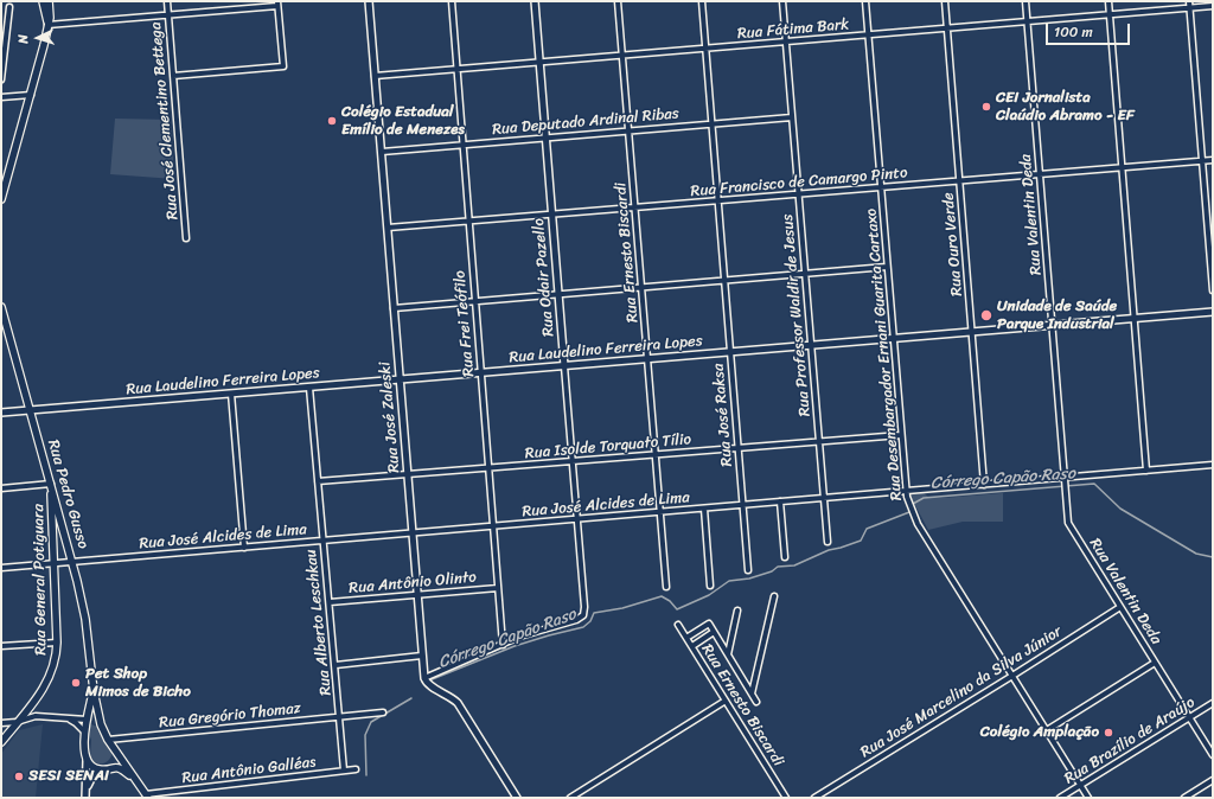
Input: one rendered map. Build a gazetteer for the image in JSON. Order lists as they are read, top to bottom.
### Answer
{
  "streets": {
    "main road": ["Rua Pedro Gusso", "Rua General Potiguara"],
    "street": [
      "Rua Fátima Bark",
      "Rua José Clementino Bettega",
      "Rua Deputado Ardinal Ribas",
      "Rua Francisco de Camargo Pinto",
      "Rua Valentin Deda",
      "Rua Ouro Verde",
      "Rua Ernesto Biscardi",
      "Rua Odair Pazello",
      "Rua Professor Waldir de Jesus",
      "Rua Frei Teófilo",
      "Rua Laudelino Ferreira Lopes",
      "Rua Desembargador Ernani Guarita Cartaxo",
      "Rua José Raksa",
      "Rua José Zaleski",
      "Rua Isolde Torquato Tílio",
      "Rua José Alcides de Lima",
      "Rua Antônio Olinto",
      "Rua Alberto Leschkau",
      "Rua José Marcelino da Silva Júnior",
      "Rua Gregório Thomaz",
      "Rua Brazílio de Araújo",
      "Rua Antônio Galléas"
    ]
  },
  "crossings": [
    ["Rua Fátima Bark", "Rua Valentin Deda"],
    ["Rua Fátima Bark", "Rua Ouro Verde"],
    ["Rua Fátima Bark", "Rua Ernesto Biscardi"],
    ["Rua Fátima Bark", "Rua Odair Pazello"],
    ["Rua Fátima Bark", "Rua Professor Waldir de Jesus"],
    ["Rua Fátima Bark", "Rua Frei Teófilo"],
    ["Rua Fátima Bark", "Rua Desembargador Ernani Guarita Cartaxo"],
    ["Rua Fátima Bark", "Rua José Raksa"],
    ["Rua Fátima Bark", "Rua José Zaleski"],
    ["Rua Deputado Ardinal Ribas", "Rua Ernesto Biscardi"],
    ["Rua Deputado Ardinal Ribas", "Rua Odair Pazello"],
    ["Rua Deputado Ardinal Ribas", "Rua Professor Waldir de Jesus"],
    ["Rua Deputado Ardinal Ribas", "Rua Frei Teófilo"],
    ["Rua Deputado Ardinal Ribas", "Rua José Raksa"],
    ["Rua Deputado Ardinal Ribas", "Rua José Zaleski"],
    ["Rua Francisco de Camargo Pinto", "Rua Valentin Deda"],
    ["Rua Francisco de Camargo Pinto", "Rua Ouro Verde"],
    ["Rua Francisco de Camargo Pinto", "Rua Ernesto Biscardi"],
    ["Rua Francisco de Camargo Pinto", "Rua Odair Pazello"],
    ["Rua Francisco de Camargo Pinto", "Rua Professor Waldir de Jesus"],
    ["Rua Francisco de Camargo Pinto", "Rua Frei Teófilo"],
    ["Rua Francisco de Camargo Pinto", "Rua Desembargador Ernani Guarita Cartaxo"],
    ["Rua Francisco de Camargo Pinto", "Rua José Raksa"],
    ["Rua Francisco de Camargo Pinto", "Rua José Zaleski"],
    ["Rua Valentin Deda", "Rua Laudelino Ferreira Lopes"],
    ["Rua Valentin Deda", "Rua José Alcides de Lima"],
    ["Rua Valentin Deda", "Rua José Marcelino da Silva Júnior"],
    ["Rua Valentin Deda", "Rua Brazílio de Araújo"],
    ["Rua Ouro Verde", "Rua Laudelino Ferreira Lopes"],
    ["Rua Ouro Verde", "Rua José Alcides de Lima"],
    ["Rua Ernesto Biscardi", "Rua Laudelino Ferreira Lopes"],
    ["Rua Ernesto Biscardi", "Rua Isolde Torquato Tílio"],
    ["Rua Ernesto Biscardi", "Rua José Alcides de Lima"],
    ["Rua Odair Pazello", "Rua Frei Teófilo"],
    ["Rua Odair Pazello", "Rua Laudelino Ferreira Lopes"],
    ["Rua Odair Pazello", "Rua Isolde Torquato Tílio"],
    ["Rua Odair Pazello", "Rua José Alcides de Lima"],
    ["Rua Professor Waldir de Jesus", "Rua Laudelino Ferreira Lopes"],
    ["Rua Professor Waldir de Jesus", "Rua Isolde Torquato Tílio"],
    ["Rua Professor Waldir de Jesus", "Rua José Alcides de Lima"],
    ["Rua Frei Teófilo", "Rua Laudelino Ferreira Lopes"],
    ["Rua Frei Teófilo", "Rua Isolde Torquato Tílio"],
    ["Rua Frei Teófilo", "Rua José Alcides de Lima"],
    ["Rua Frei Teófilo", "Rua Antônio Olinto"],
    ["Rua Laudelino Ferreira Lopes", "Rua Desembargador Ernani Guarita Cartaxo"],
    ["Rua Laudelino Ferreira Lopes", "Rua José Raksa"],
    ["Rua Laudelino Ferreira Lopes", "Rua José Zaleski"],
    ["Rua Laudelino Ferreira Lopes", "Rua Pedro Gusso"],
    ["Rua Laudelino Ferreira Lopes", "Rua Alberto Leschkau"],
    ["Rua Desembargador Ernani Guarita Cartaxo", "Rua Isolde Torquato Tílio"],
    ["Rua Desembargador Ernani Guarita Cartaxo", "Rua José Alcides de Lima"],
    ["Rua Desembargador Ernani Guarita Cartaxo", "Rua José Marcelino da Silva Júnior"],
    ["Rua Desembargador Ernani Guarita Cartaxo", "Rua Brazílio de Araújo"],
    ["Rua José Raksa", "Rua Isolde Torquato Tílio"],
    ["Rua José Raksa", "Rua José Alcides de Lima"],
    ["Rua José Zaleski", "Rua Isolde Torquato Tílio"],
    ["Rua José Zaleski", "Rua José Alcides de Lima"],
    ["Rua José Zaleski", "Rua Antônio Olinto"],
    ["Rua Isolde Torquato Tílio", "Rua Alberto Leschkau"],
    ["Rua Pedro Gusso", "Rua José Alcides de Lima"],
    ["Rua Pedro Gusso", "Rua General Potiguara"],
    ["Rua Pedro Gusso", "Rua Gregório Thomaz"],
    ["Rua Pedro Gusso", "Rua Antônio Galléas"],
    ["Rua José Alcides de Lima", "Rua General Potiguara"],
    ["Rua José Alcides de Lima", "Rua Alberto Leschkau"],
    ["Rua Antônio Olinto", "Rua Alberto Leschkau"],
    ["Rua Alberto Leschkau", "Rua Gregório Thomaz"],
    ["Rua Alberto Leschkau", "Rua Antônio Galléas"]
  ],
  "water": ["Córrego Capão Raso"],
  "places": [
    "CEI Jornalista Claúdio Abramo - EF",
    "Colégio Estadual Emílio de Menezes",
    "Unidade de Saúde Parque Industrial",
    "Pet Shop Mimos de Bicho",
    "Colégio Amplação",
    "SESI SENAI"
  ],
  "scale_bar": "100 m",
  "north": "left"
}
